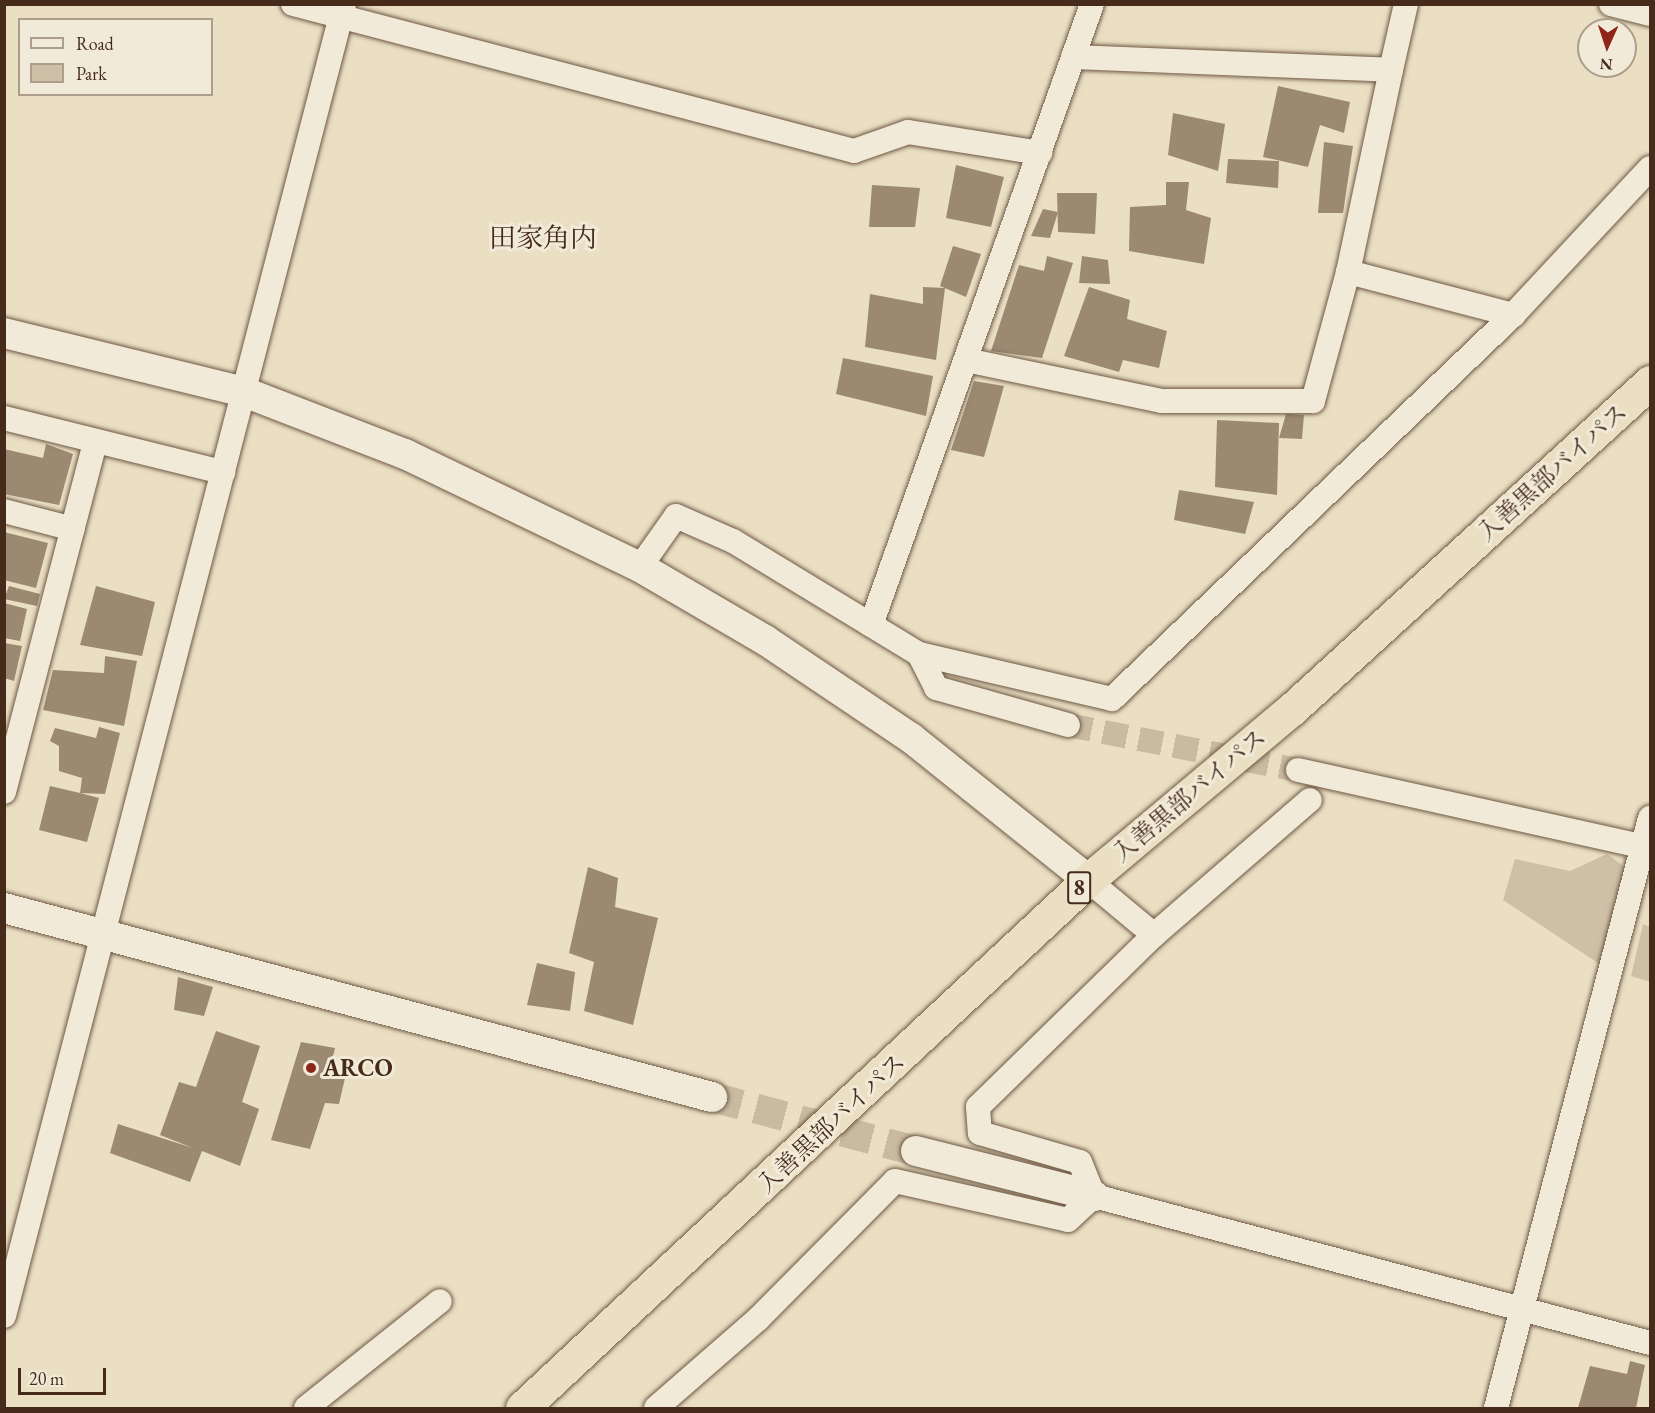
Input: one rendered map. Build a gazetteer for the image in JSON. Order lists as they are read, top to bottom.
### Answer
{
  "streets": {
    "highway": ["入善黒部バイパス", "8"]
  },
  "districts": ["田家角内"],
  "places": ["ARCO"],
  "legend": ["Road", "Park"],
  "scale_bar": "20 m",
  "north": "bottom"
}
